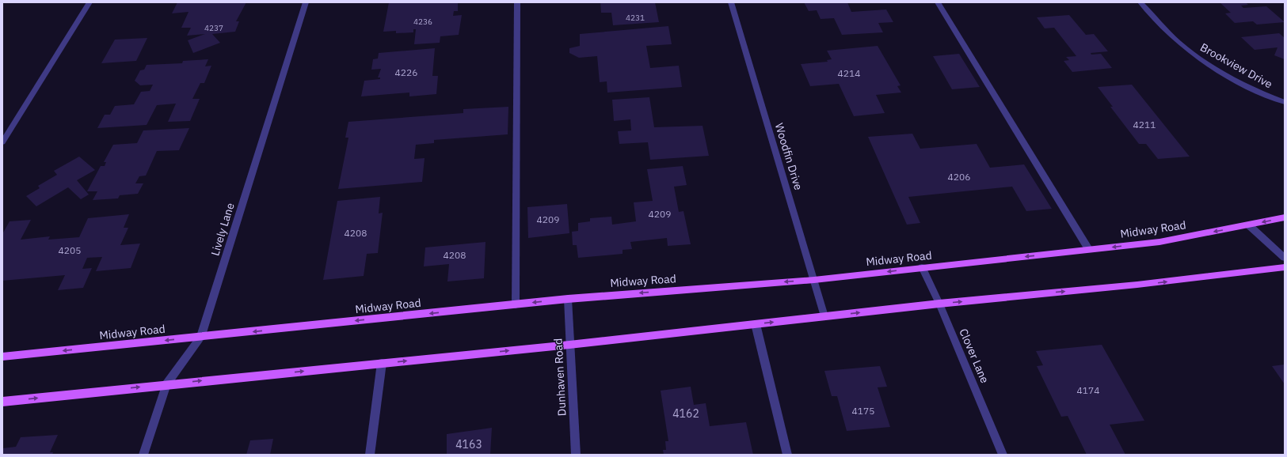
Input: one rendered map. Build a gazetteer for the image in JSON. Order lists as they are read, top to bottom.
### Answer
{
  "streets": {
    "main road": ["Midway Road"],
    "street": [
      "Brookview Drive",
      "Woodfin Drive",
      "Lively Lane",
      "Clover Lane",
      "Dunhaven Road"
    ]
  },
  "crossings": [
    ["Woodfin Drive", "Midway Road"],
    ["Lively Lane", "Midway Road"],
    ["Midway Road", "Clover Lane"],
    ["Midway Road", "Dunhaven Road"]
  ],
  "house_numbers": [
    "4231",
    "4236",
    "4237",
    "4226",
    "4214",
    "4211",
    "4206",
    "4209",
    "4209",
    "4208",
    "4205",
    "4208",
    "4174",
    "4175",
    "4162",
    "4163"
  ]
}
